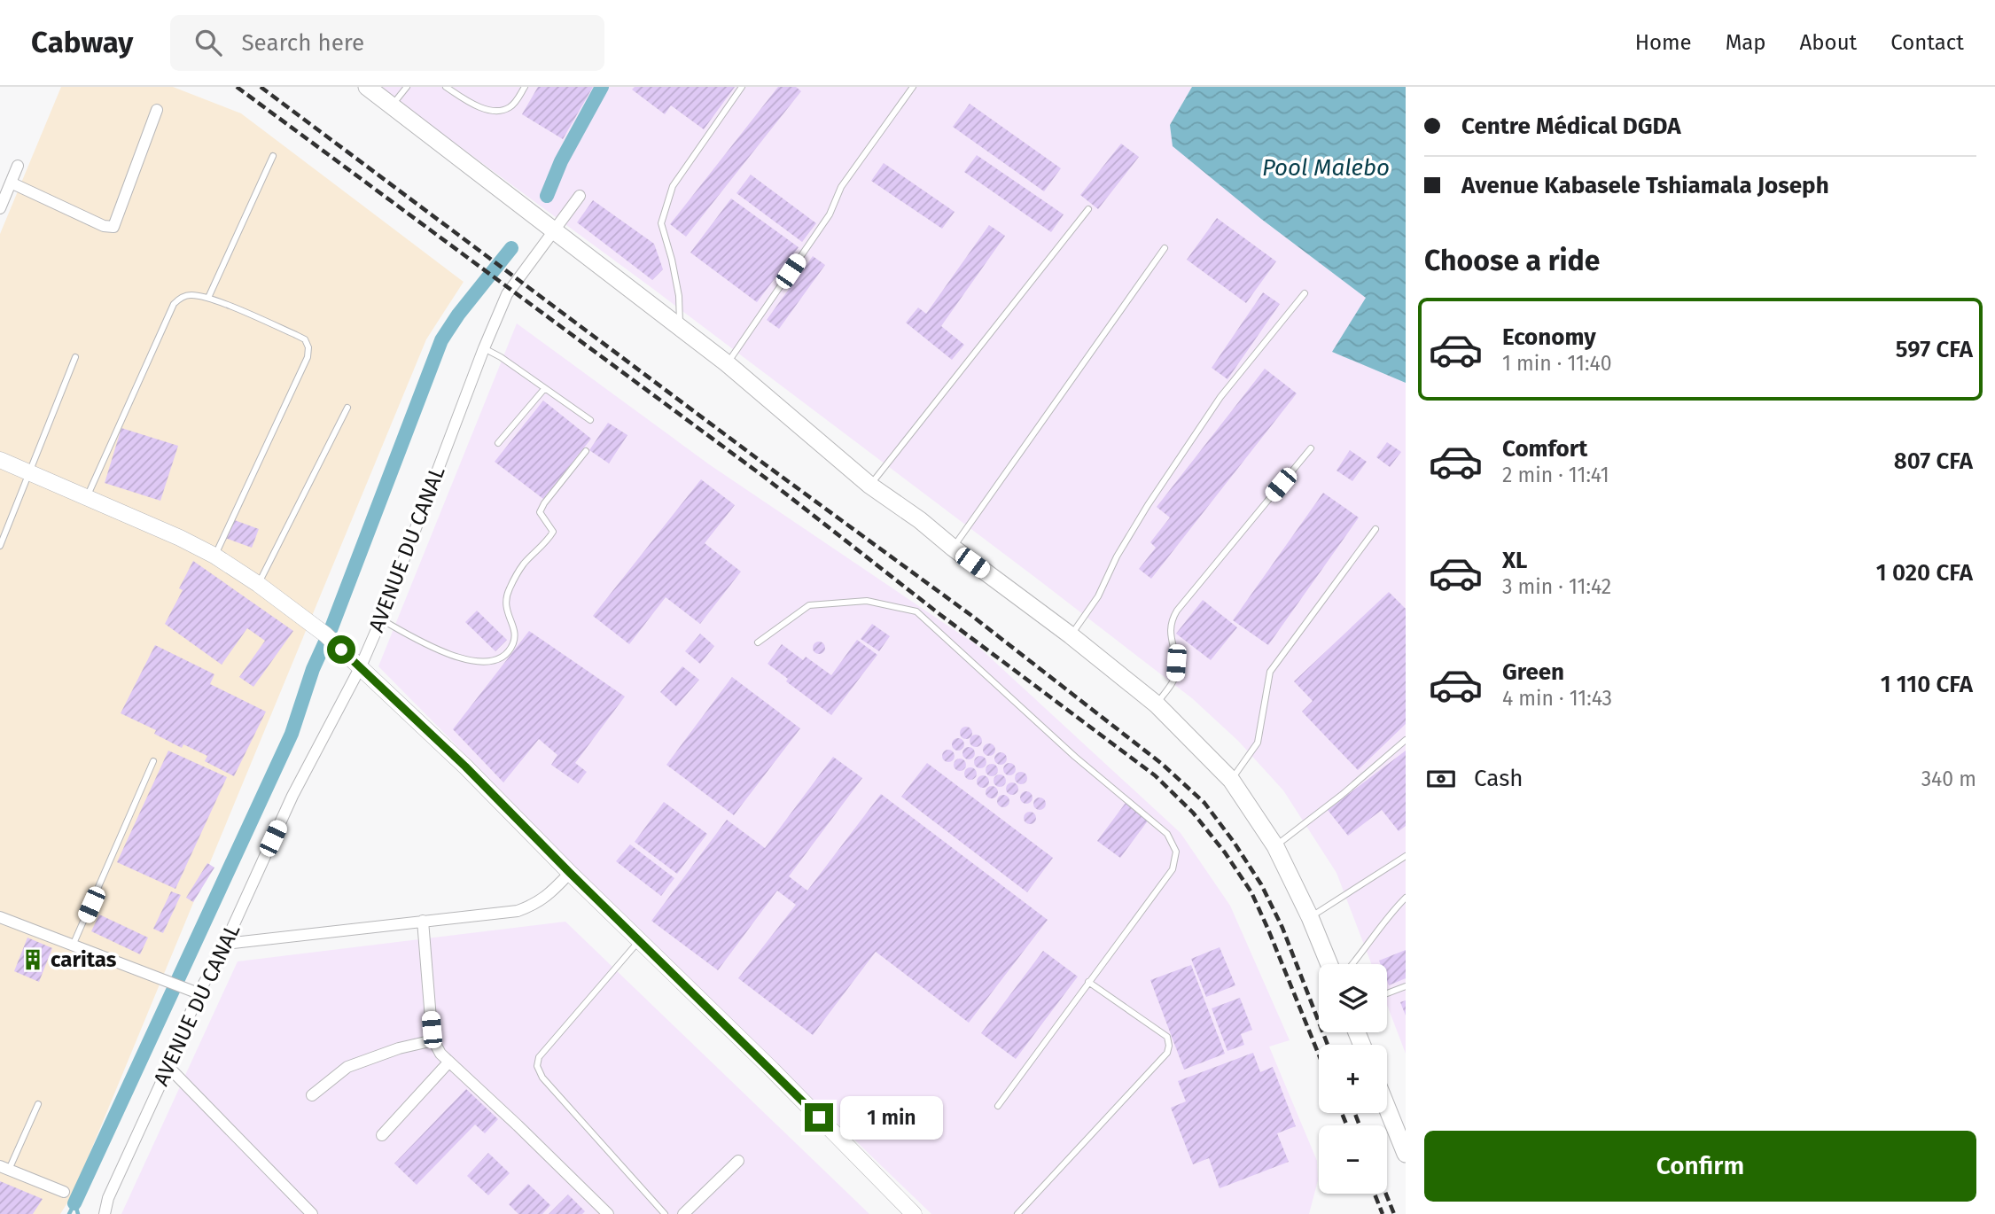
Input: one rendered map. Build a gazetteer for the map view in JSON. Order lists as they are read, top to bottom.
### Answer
{
  "streets": {
    "street": ["AVENUE DU CANAL"]
  },
  "water": ["Pool Malebo"],
  "places": {
    "building": ["caritas"]
  },
  "page": {
    "header": "Cabway",
    "search": "Search here",
    "nav": [
      "Home",
      "Map",
      "About",
      "Contact"
    ],
    "banner": ["Centre Médical DGDA", "Avenue Kabasele Tshiamala Joseph"],
    "heading": "Choose a ride",
    "list": [
      {
        "name": "Economy",
        "note": "1 min · 11:40",
        "value": "597 CFA"
      },
      {
        "name": "Comfort",
        "note": "2 min · 11:41",
        "value": "807 CFA"
      },
      {
        "name": "XL",
        "note": "3 min · 11:42",
        "value": "1 020 CFA"
      },
      {
        "name": "Green",
        "note": "4 min · 11:43",
        "value": "1 110 CFA"
      }
    ],
    "pay": ["Cash", "340 m"],
    "map_buttons": ["+", "−"],
    "bubble": "1 min",
    "buttons": "Confirm"
  }
}
